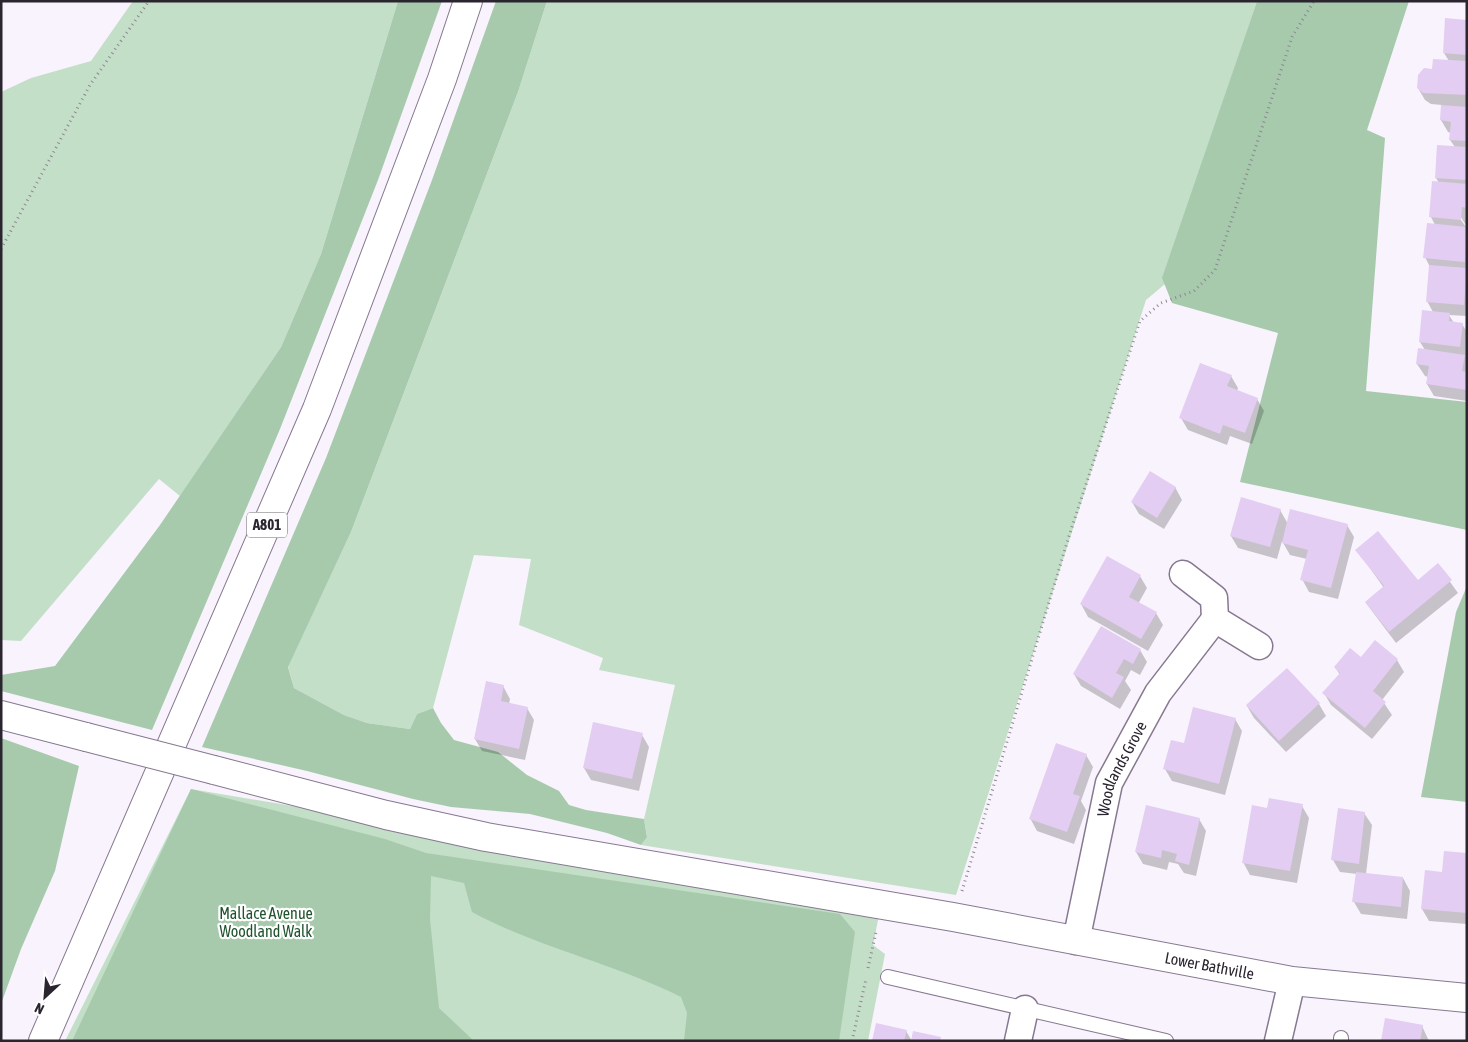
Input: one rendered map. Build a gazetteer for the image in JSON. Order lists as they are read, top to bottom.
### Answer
{
  "streets": {
    "main road": ["A801", "Lower Bathville"],
    "street": ["Woodlands Grove"]
  },
  "crossings": [
    ["Woodlands Grove", "Lower Bathville"]
  ],
  "parks": ["Mallace Avenue Woodland Walk"],
  "north": "bottom left"
}
